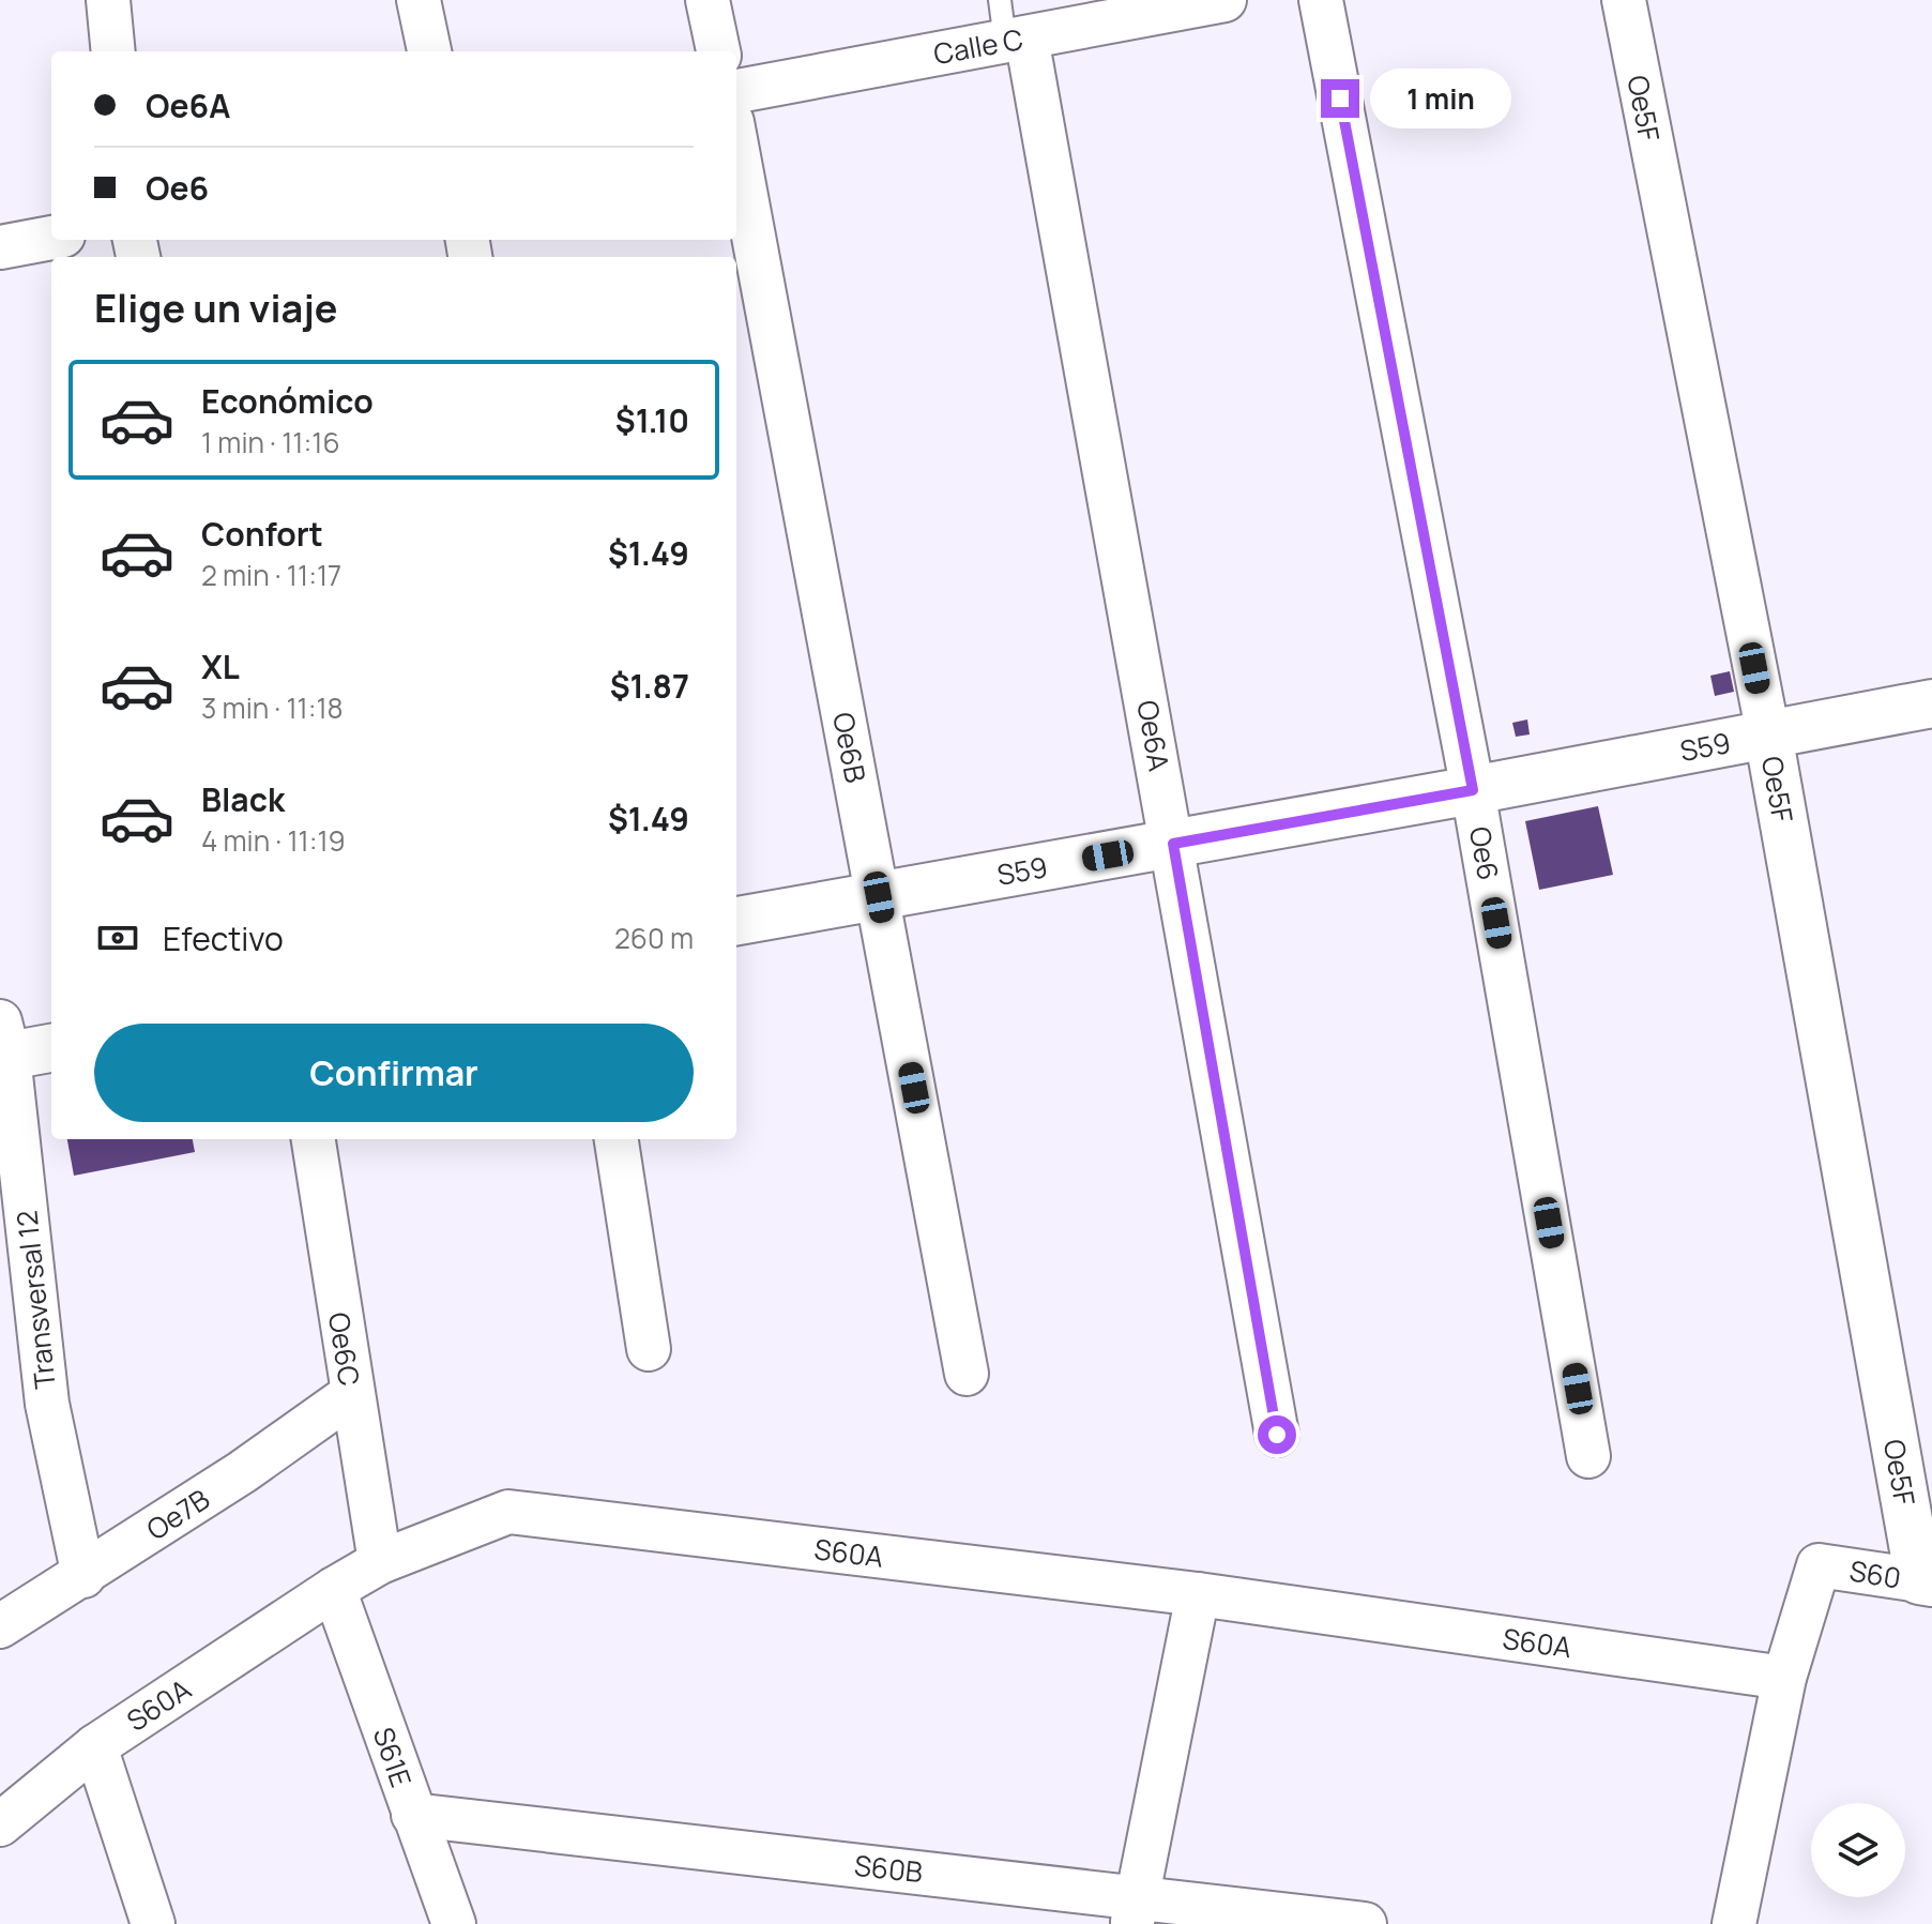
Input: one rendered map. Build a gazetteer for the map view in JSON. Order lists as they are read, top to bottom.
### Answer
{
  "streets": {
    "street": [
      "Calle C",
      "Oe5F",
      "Oe6A",
      "S59",
      "Oe6B",
      "Oe6",
      "Transversal 12",
      "Oe6C",
      "Oe7B",
      "S60A",
      "S60",
      "S61E",
      "S60B"
    ]
  },
  "crossings": [
    ["Calle C", "Oe6A"],
    ["Oe5F", "S59"],
    ["Oe5F", "S60"],
    ["Oe6A", "S59"],
    ["S59", "Oe6B"],
    ["S59", "Oe6"],
    ["Transversal 12", "Oe7B"],
    ["Oe6C", "Oe7B"],
    ["Oe6C", "S60A"],
    ["S60A", "S60"],
    ["S60A", "S61E"],
    ["S61E", "S60B"]
  ],
  "page": {
    "banner": ["Oe6A", "Oe6"],
    "bubble": "1 min",
    "heading": "Elige un viaje",
    "list": [
      {
        "name": "Económico",
        "note": "1 min · 11:16",
        "value": "$1.10"
      },
      {
        "name": "Confort",
        "note": "2 min · 11:17",
        "value": "$1.49"
      },
      {
        "name": "XL",
        "note": "3 min · 11:18",
        "value": "$1.87"
      },
      {
        "name": "Black",
        "note": "4 min · 11:19",
        "value": "$1.49"
      }
    ],
    "pay": ["Efectivo", "260 m"],
    "buttons": "Confirmar"
  }
}
